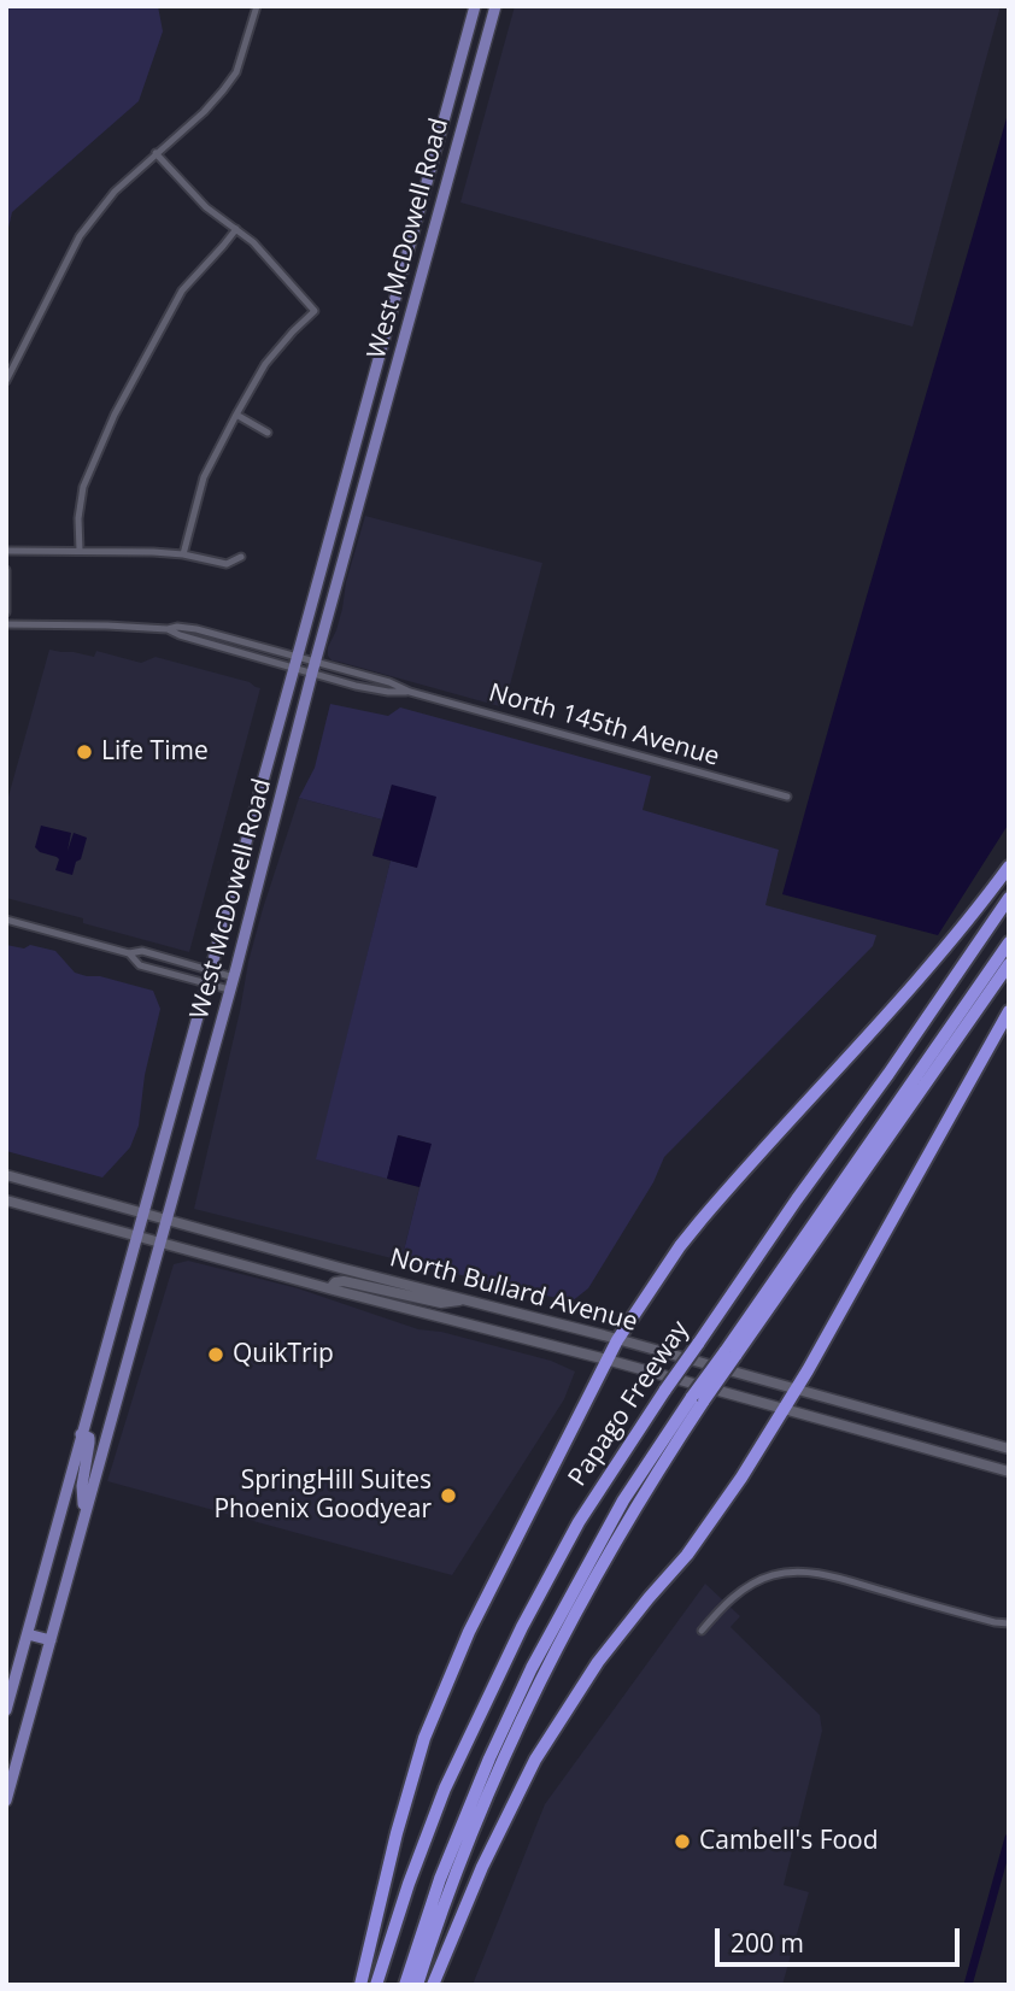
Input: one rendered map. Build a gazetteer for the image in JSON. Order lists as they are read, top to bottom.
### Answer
{
  "streets": {
    "highway": ["Papago Freeway"],
    "main road": ["West McDowell Road", "North Bullard Avenue"],
    "street": ["North 145th Avenue"]
  },
  "crossings": [
    ["West McDowell Road", "North 145th Avenue"],
    ["West McDowell Road", "North Bullard Avenue"]
  ],
  "places": [
    "Life Time",
    "QuikTrip",
    "SpringHill Suites Phoenix Goodyear",
    "Cambell's Food"
  ],
  "scale_bar": "200 m"
}
